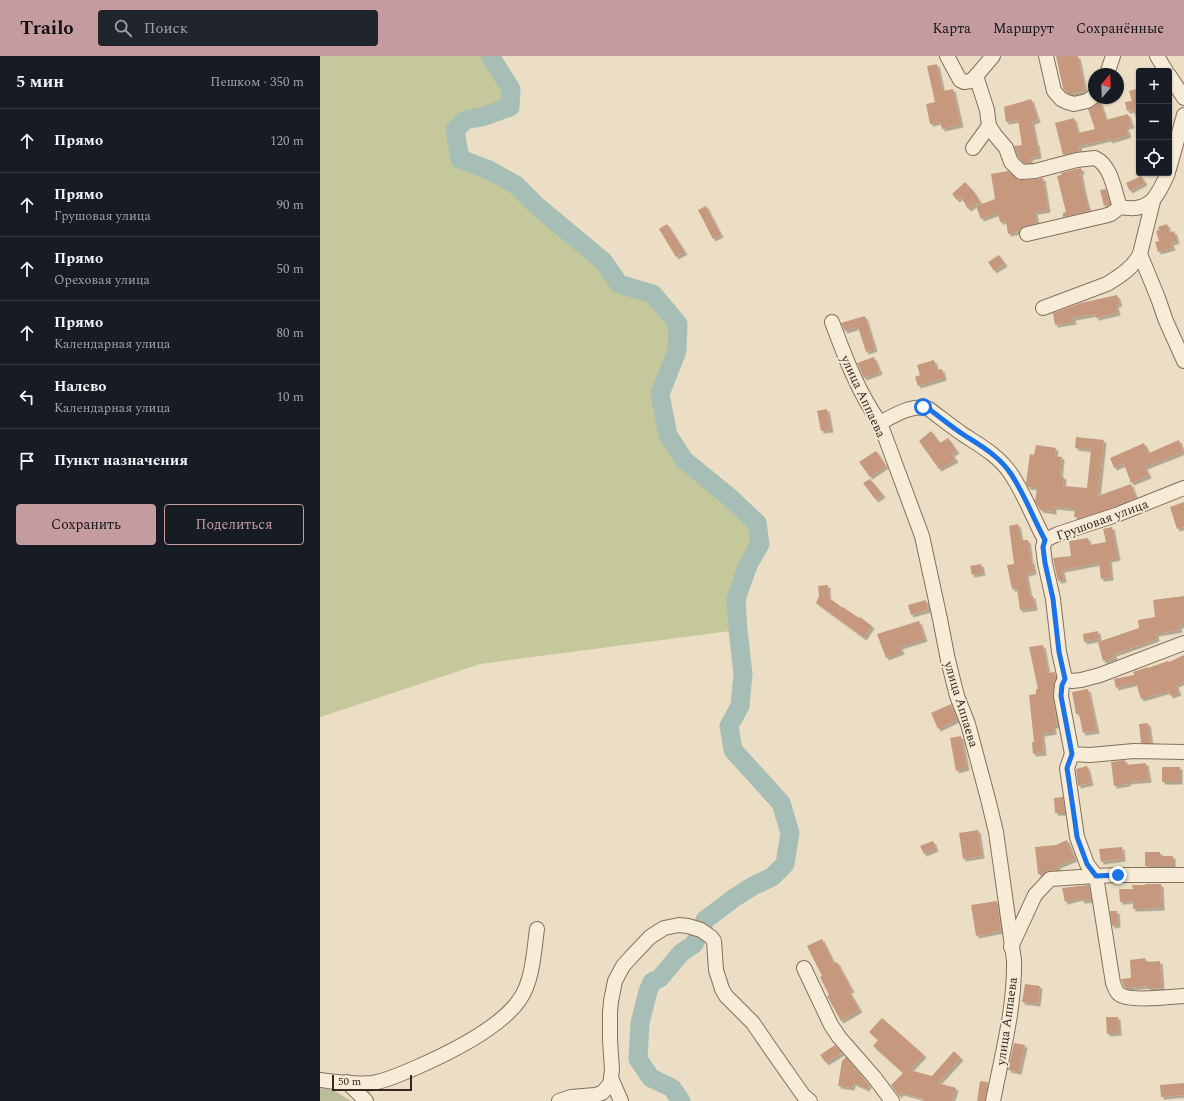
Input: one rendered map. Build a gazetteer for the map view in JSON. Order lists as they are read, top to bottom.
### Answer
{
  "streets": {
    "street": ["улица Аппаева", "Грушовая улица"]
  },
  "scale_bar": "50 m",
  "north": "top",
  "page": {
    "header": "Trailo",
    "search": "Поиск",
    "nav": ["Карта", "Маршрут", "Сохранённые"],
    "heading": ["5 мин", "Пешком · 350 m"],
    "map_buttons": ["+", "−"],
    "list": [
      ["Прямо", "120 m"],
      ["Прямо", "Грушовая улица", "90 m"],
      ["Прямо", "Ореховая улица", "50 m"],
      ["Прямо", "Календарная улица", "80 m"],
      ["Налево", "Календарная улица", "10 m"],
      "Пункт назначения"
    ],
    "buttons": ["Сохранить", "Поделиться"],
    "scale": "50 m"
  }
}
